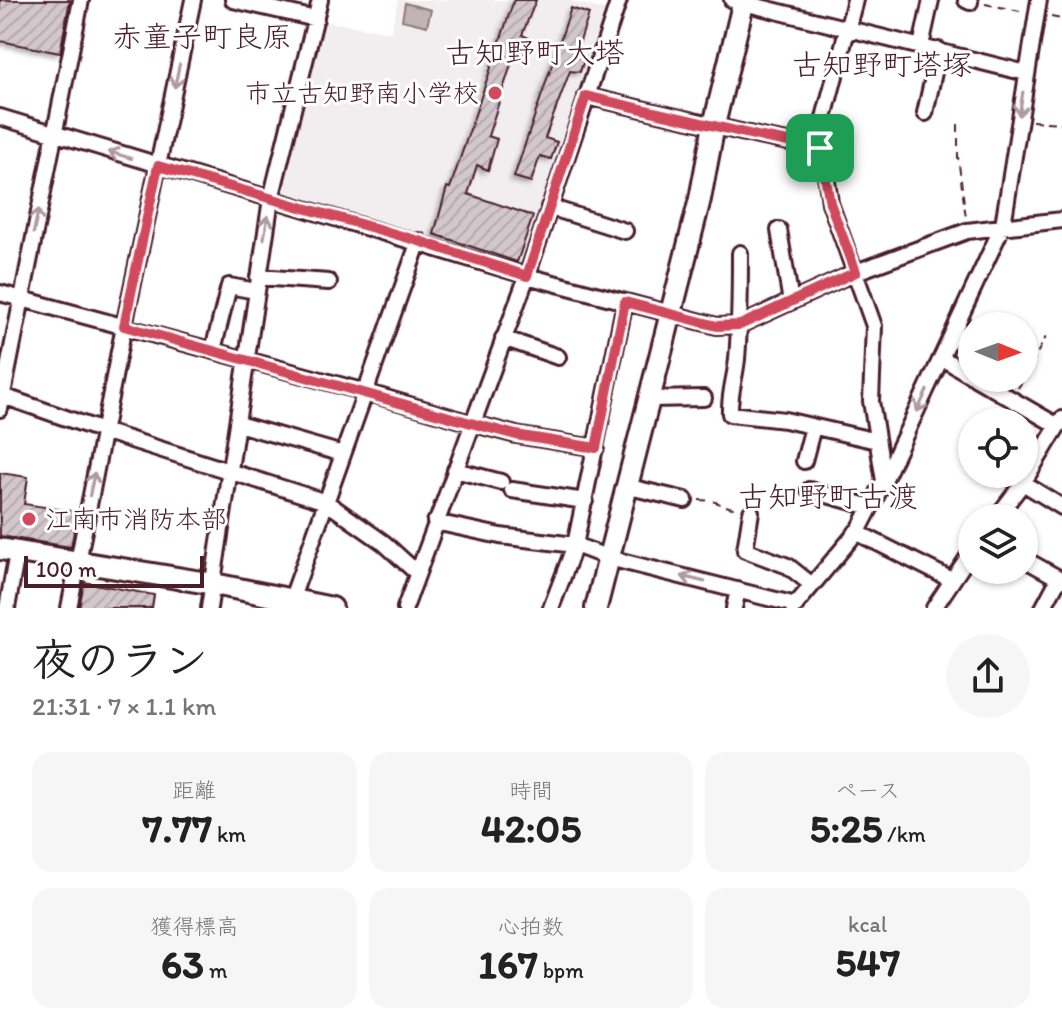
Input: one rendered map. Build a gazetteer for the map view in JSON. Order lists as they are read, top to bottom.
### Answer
{
  "districts": [
    "赤童子町良原",
    "古知野町大塔",
    "古知野町塔塚",
    "古知野町古渡"
  ],
  "places": ["市立古知野南小学校", "江南市消防本部"],
  "scale_bar": "100 m",
  "north": "right",
  "page": {
    "scale": "100 m",
    "heading": ["夜のラン", "21:31 · 7 × 1.1 km"],
    "stats": [
      ["距離", "7.77 km"],
      ["時間", "42:05"],
      ["ペース", "5:25 /km"],
      ["獲得標高", "63 m"],
      ["心拍数", "167 bpm"],
      ["kcal", "547"]
    ]
  }
}
